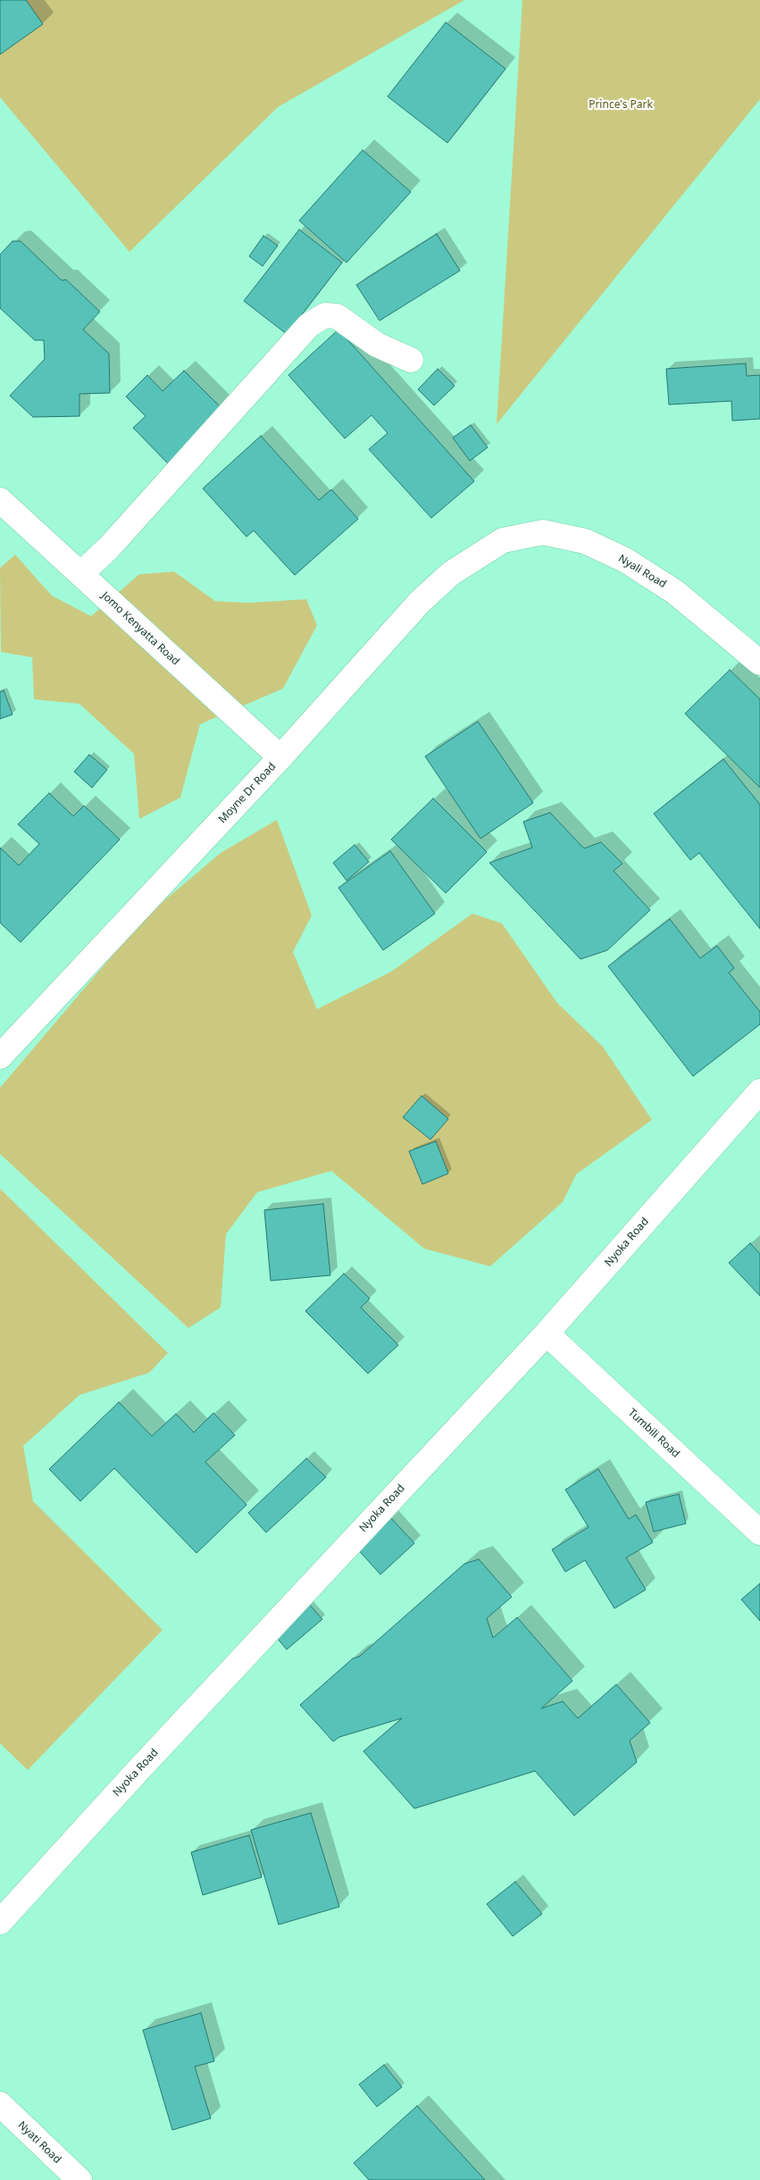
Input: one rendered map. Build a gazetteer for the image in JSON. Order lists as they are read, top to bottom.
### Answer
{
  "streets": {
    "street": [
      "Nyali Road",
      "Jomo Kenyatta Road",
      "Moyne Dr Road",
      "Nyoka Road",
      "Tumbili Road",
      "Nyati Road"
    ]
  },
  "crossings": [
    ["Nyali Road", "Moyne Dr Road"],
    ["Jomo Kenyatta Road", "Moyne Dr Road"],
    ["Nyoka Road", "Tumbili Road"]
  ],
  "parks": ["Prince's Park"]
}
